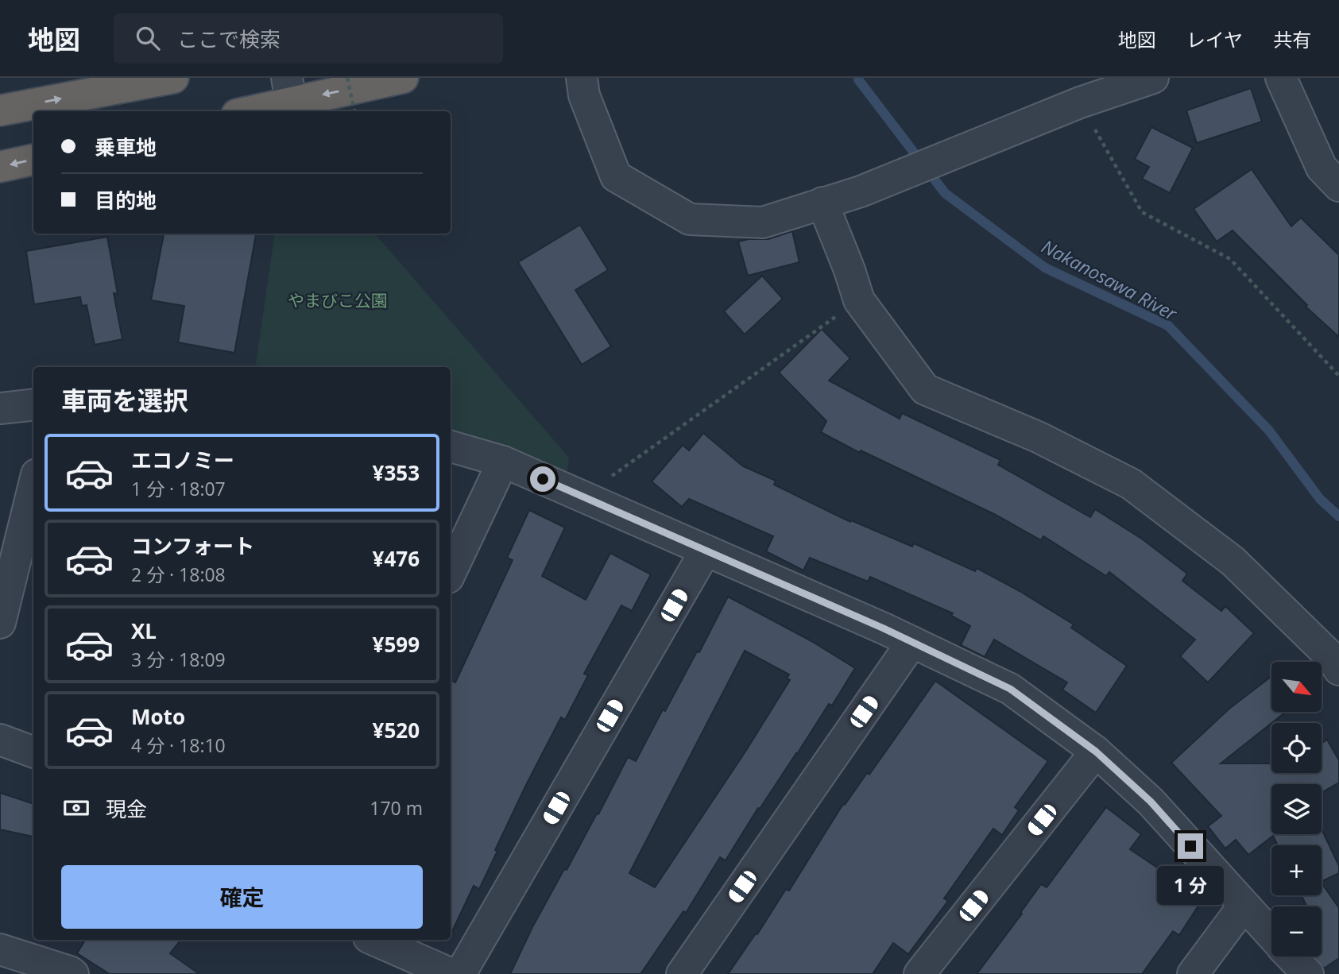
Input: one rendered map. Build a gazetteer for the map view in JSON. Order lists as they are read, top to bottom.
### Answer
{
  "water": ["Nakanosawa River"],
  "parks": ["やまびこ公園"],
  "north": "bottom right",
  "page": {
    "header": "地図",
    "search": "ここで検索",
    "nav": ["地図", "レイヤ", "共有"],
    "banner": ["乗車地", "目的地"],
    "heading": "車両を選択",
    "list": [
      {
        "name": "エコノミー",
        "note": "1 分 · 18:07",
        "value": "¥353"
      },
      {
        "name": "コンフォート",
        "note": "2 分 · 18:08",
        "value": "¥476"
      },
      {
        "name": "XL",
        "note": "3 分 · 18:09",
        "value": "¥599"
      },
      {
        "name": "Moto",
        "note": "4 分 · 18:10",
        "value": "¥520"
      }
    ],
    "map_buttons": ["+", "−"],
    "pay": ["現金", "170 m"],
    "buttons": "確定",
    "bubble": "1 分"
  }
}
